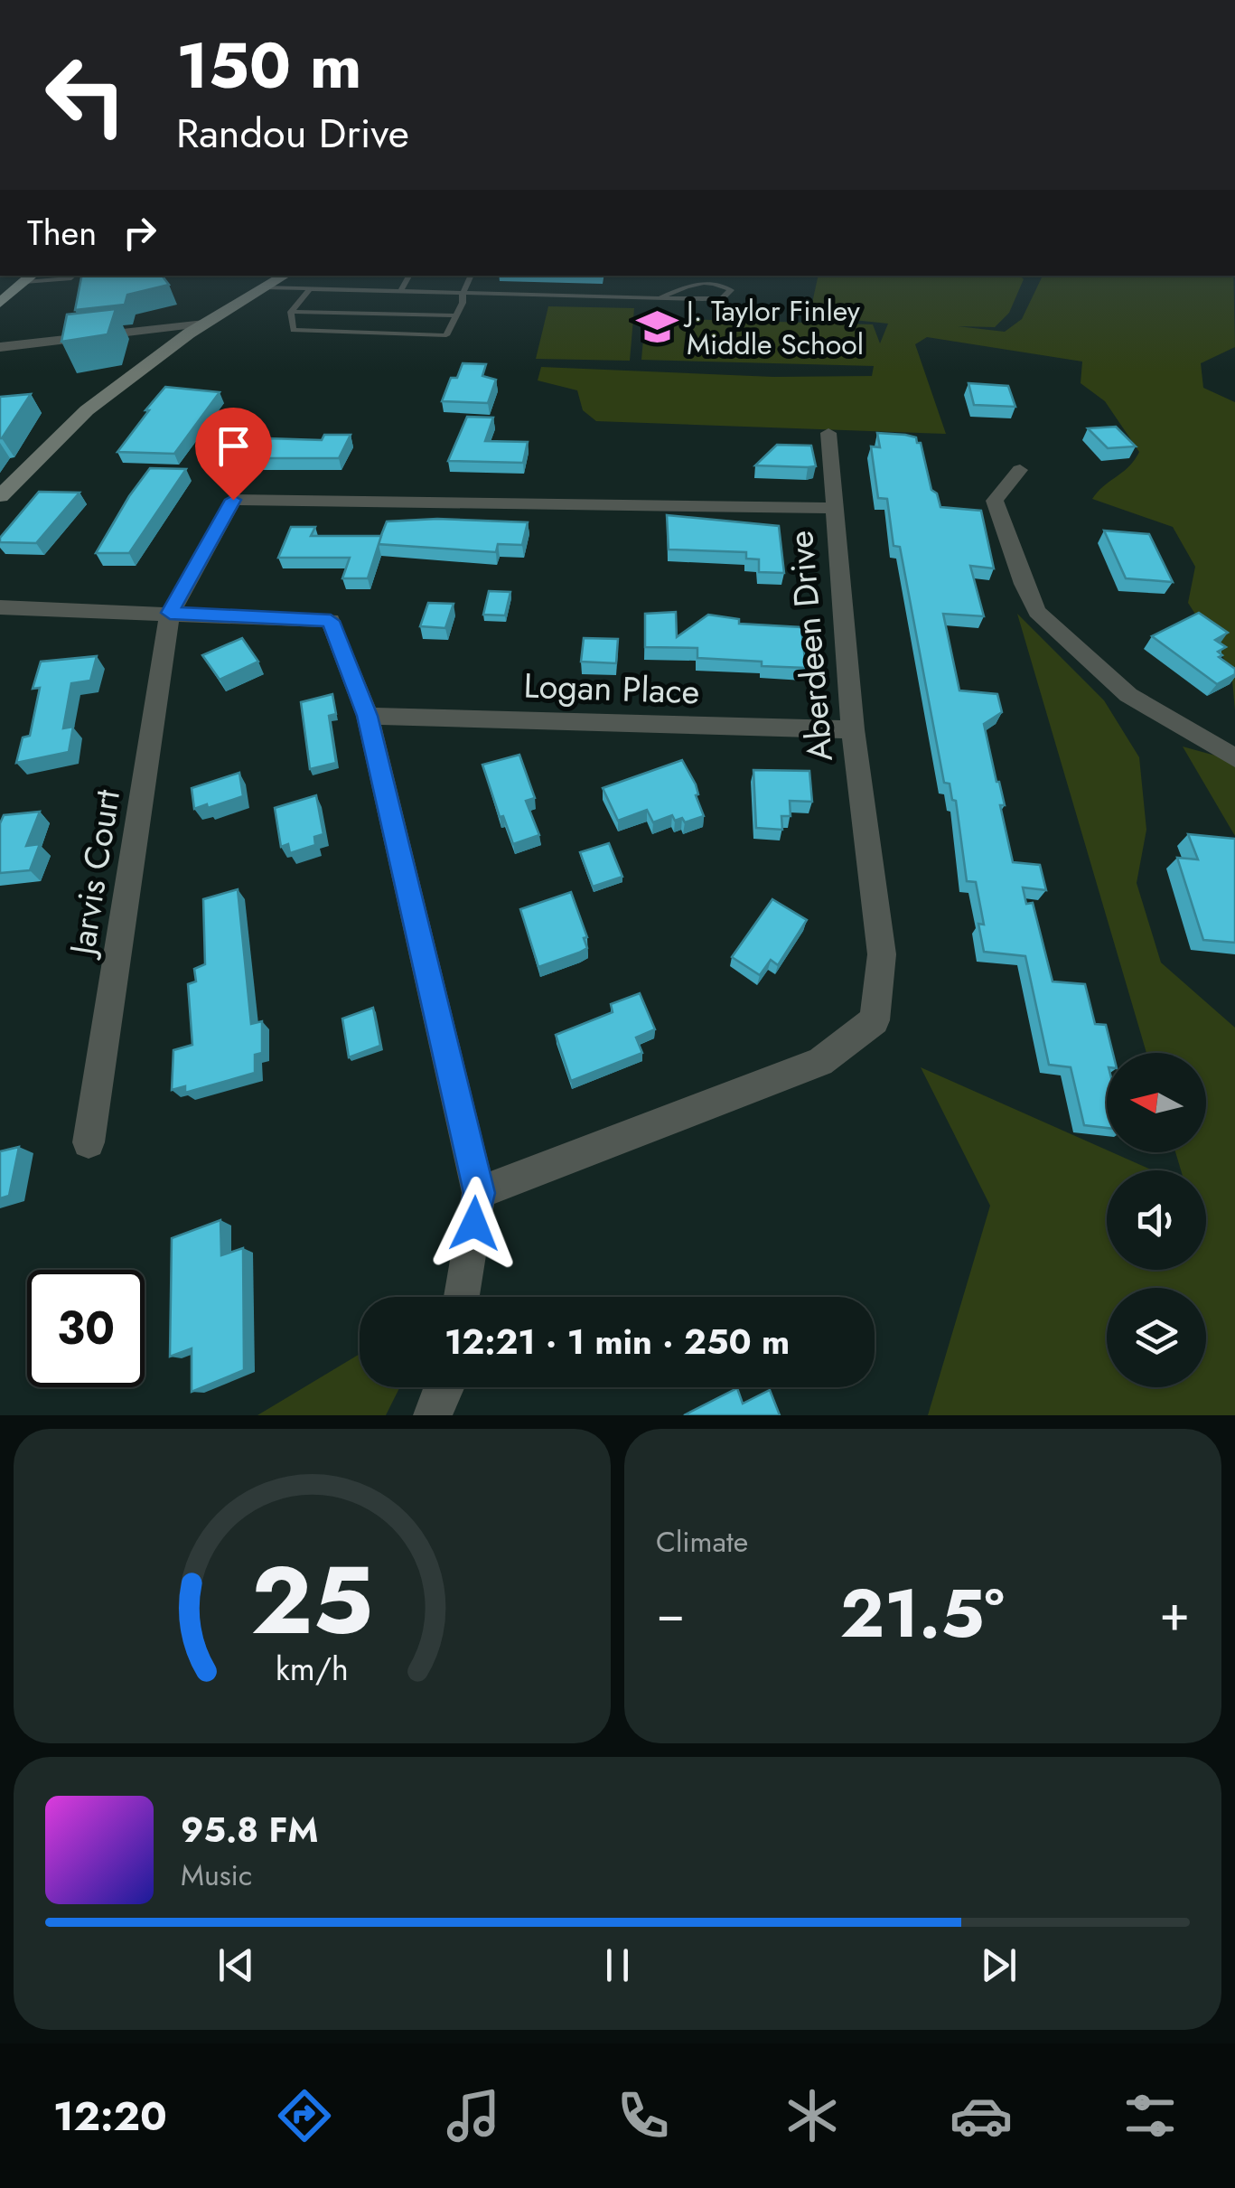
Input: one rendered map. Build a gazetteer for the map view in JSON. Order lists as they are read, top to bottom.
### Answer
{
  "streets": {
    "street": ["Aberdeen Drive", "Logan Place", "Jarvis Court"]
  },
  "crossings": [
    ["Aberdeen Drive", "Logan Place"],
    ["Aberdeen Drive", "Jarvis Court"]
  ],
  "places": {
    "school or university": ["J. Taylor Finley Middle School"]
  },
  "north": "left",
  "page": {
    "turn": ["150 m", "Randou Drive"],
    "then": "Then",
    "limit": "30",
    "trip": "12:21 · 1 min · 250 m",
    "tile": "Climate",
    "heat": ["−", "21.5°", "+"],
    "song": ["95.8 FM", "Music"],
    "tabs": "12:20",
    "gauge": ["25", "km/h"]
  }
}
